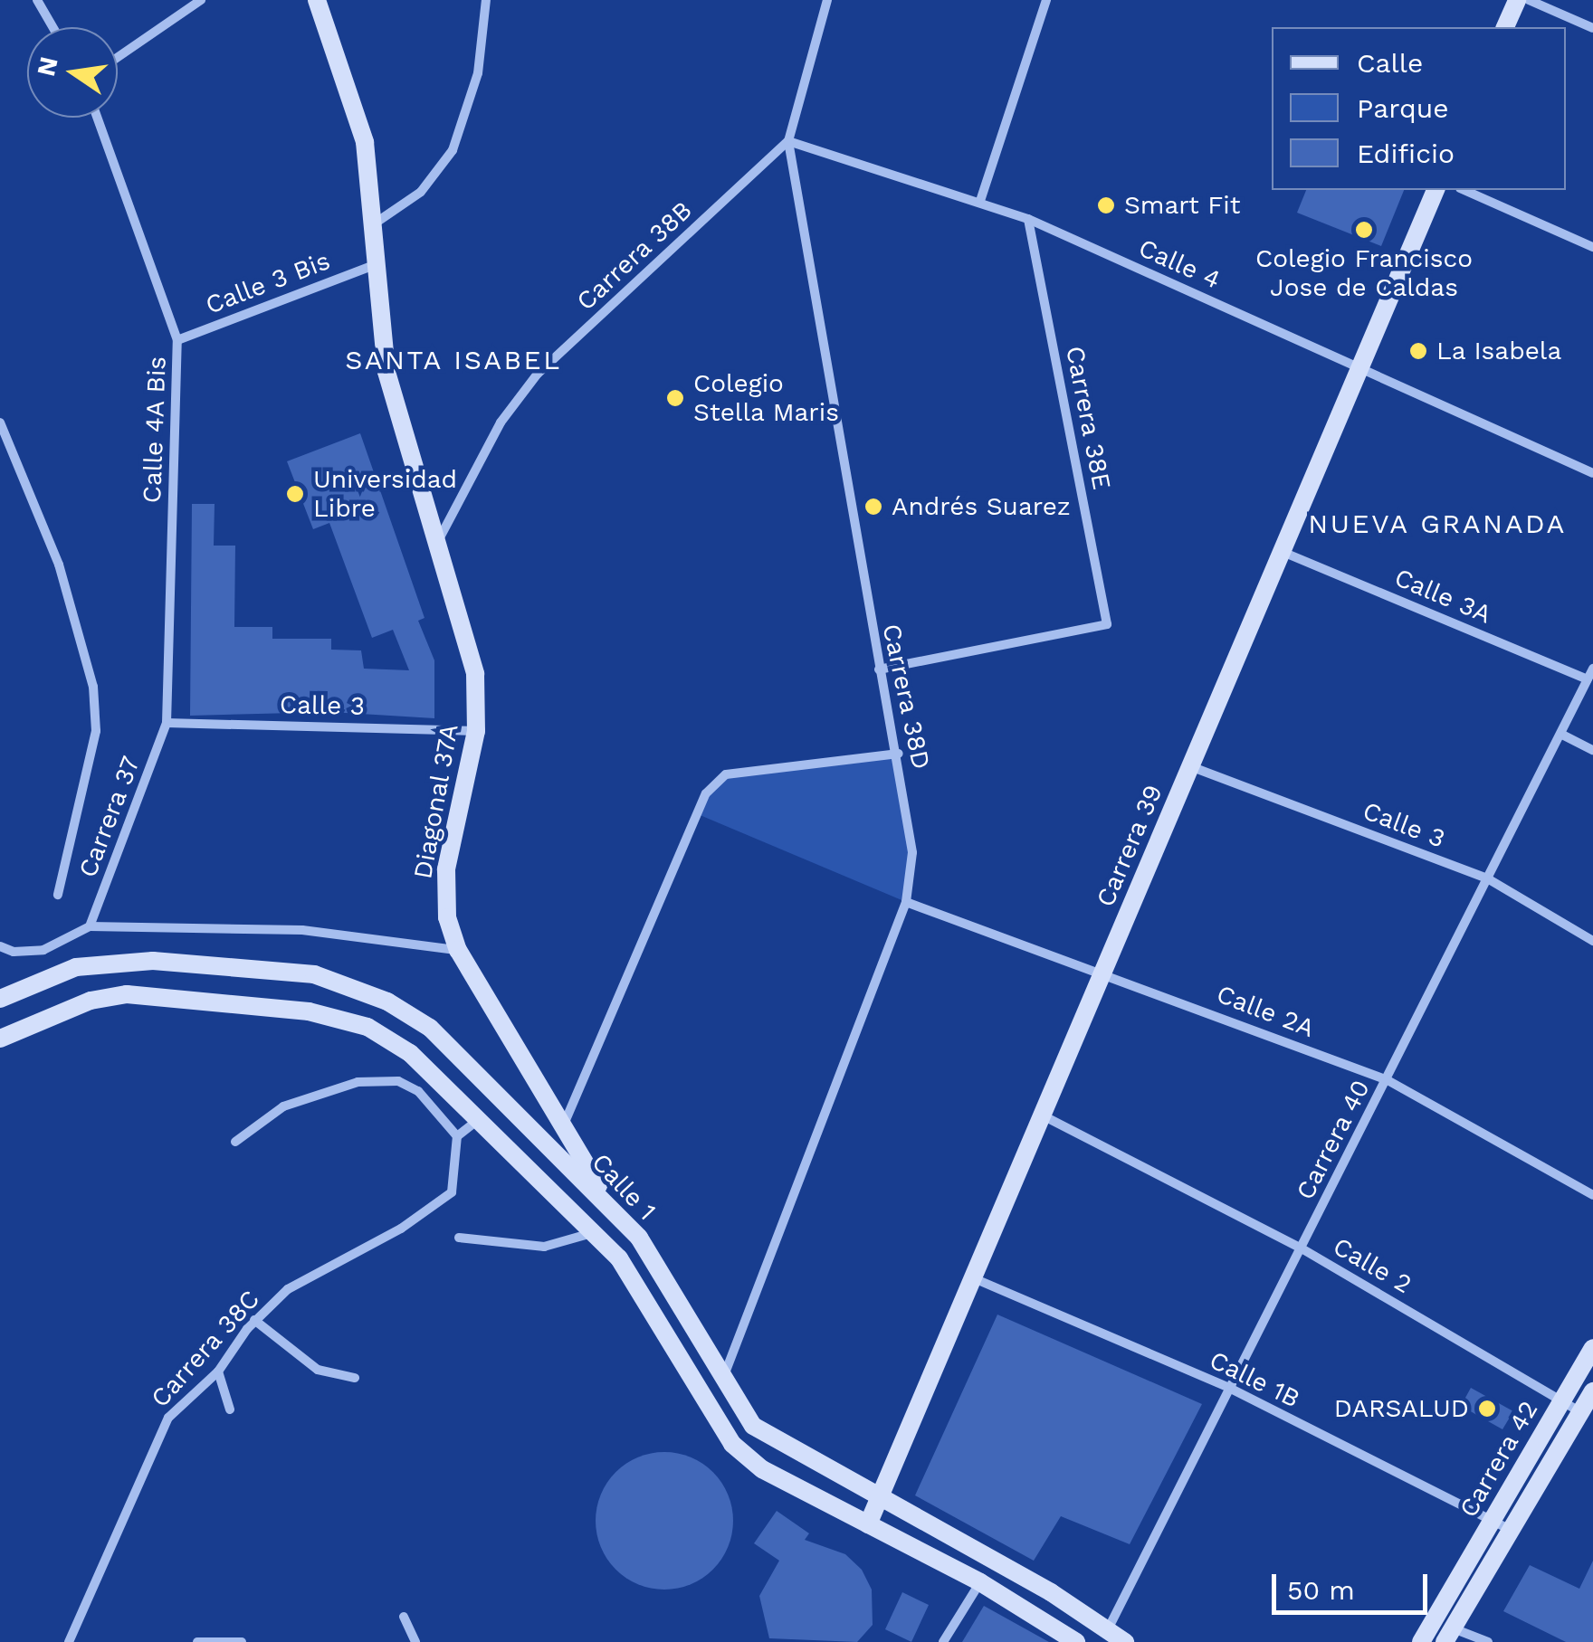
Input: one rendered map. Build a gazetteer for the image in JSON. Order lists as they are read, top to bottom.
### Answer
{
  "streets": {
    "street": [
      "Carrera 38B",
      "Calle 4",
      "Calle 3 Bis",
      "Carrera 38E",
      "Calle 4A Bis",
      "Calle 3A",
      "Carrera 38D",
      "Calle 3",
      "Diagonal 37A",
      "Carrera 37",
      "Carrera 39",
      "Calle 2A",
      "Carrera 40",
      "Calle 1",
      "Calle 2",
      "Carrera 38C",
      "Calle 1B",
      "Carrera 42"
    ]
  },
  "crossings": [
    ["Carrera 38B", "Calle 4"],
    ["Carrera 38B", "Carrera 38D"],
    ["Carrera 38B", "Diagonal 37A"],
    ["Calle 4", "Carrera 38E"],
    ["Calle 4", "Carrera 38D"],
    ["Calle 4", "Carrera 39"],
    ["Calle 3 Bis", "Calle 4A Bis"],
    ["Calle 3 Bis", "Diagonal 37A"],
    ["Carrera 38E", "Carrera 38D"],
    ["Calle 4A Bis", "Calle 3"],
    ["Calle 4A Bis", "Carrera 37"],
    ["Calle 3A", "Carrera 39"],
    ["Calle 3A", "Carrera 40"],
    ["Carrera 38D", "Calle 2A"],
    ["Carrera 38D", "Calle 1"],
    ["Calle 3", "Diagonal 37A"],
    ["Calle 3", "Carrera 37"],
    ["Calle 3", "Carrera 39"],
    ["Calle 3", "Carrera 40"],
    ["Diagonal 37A", "Calle 1"],
    ["Carrera 39", "Calle 2A"],
    ["Carrera 39", "Calle 1"],
    ["Carrera 39", "Calle 2"],
    ["Carrera 39", "Calle 1B"],
    ["Calle 2A", "Carrera 40"],
    ["Carrera 40", "Calle 1"],
    ["Carrera 40", "Calle 2"],
    ["Carrera 40", "Calle 1B"],
    ["Calle 2", "Carrera 42"],
    ["Calle 1B", "Carrera 42"]
  ],
  "districts": ["SANTA ISABEL", "NUEVA GRANADA"],
  "places": [
    "Smart Fit",
    "Colegio Francisco Jose de Caldas",
    "La Isabela",
    "Colegio Stella Maris",
    "Universidad Libre",
    "Andrés Suarez",
    "DARSALUD"
  ],
  "legend": ["Calle", "Parque", "Edificio"],
  "scale_bar": "50 m",
  "north": "left"
}
